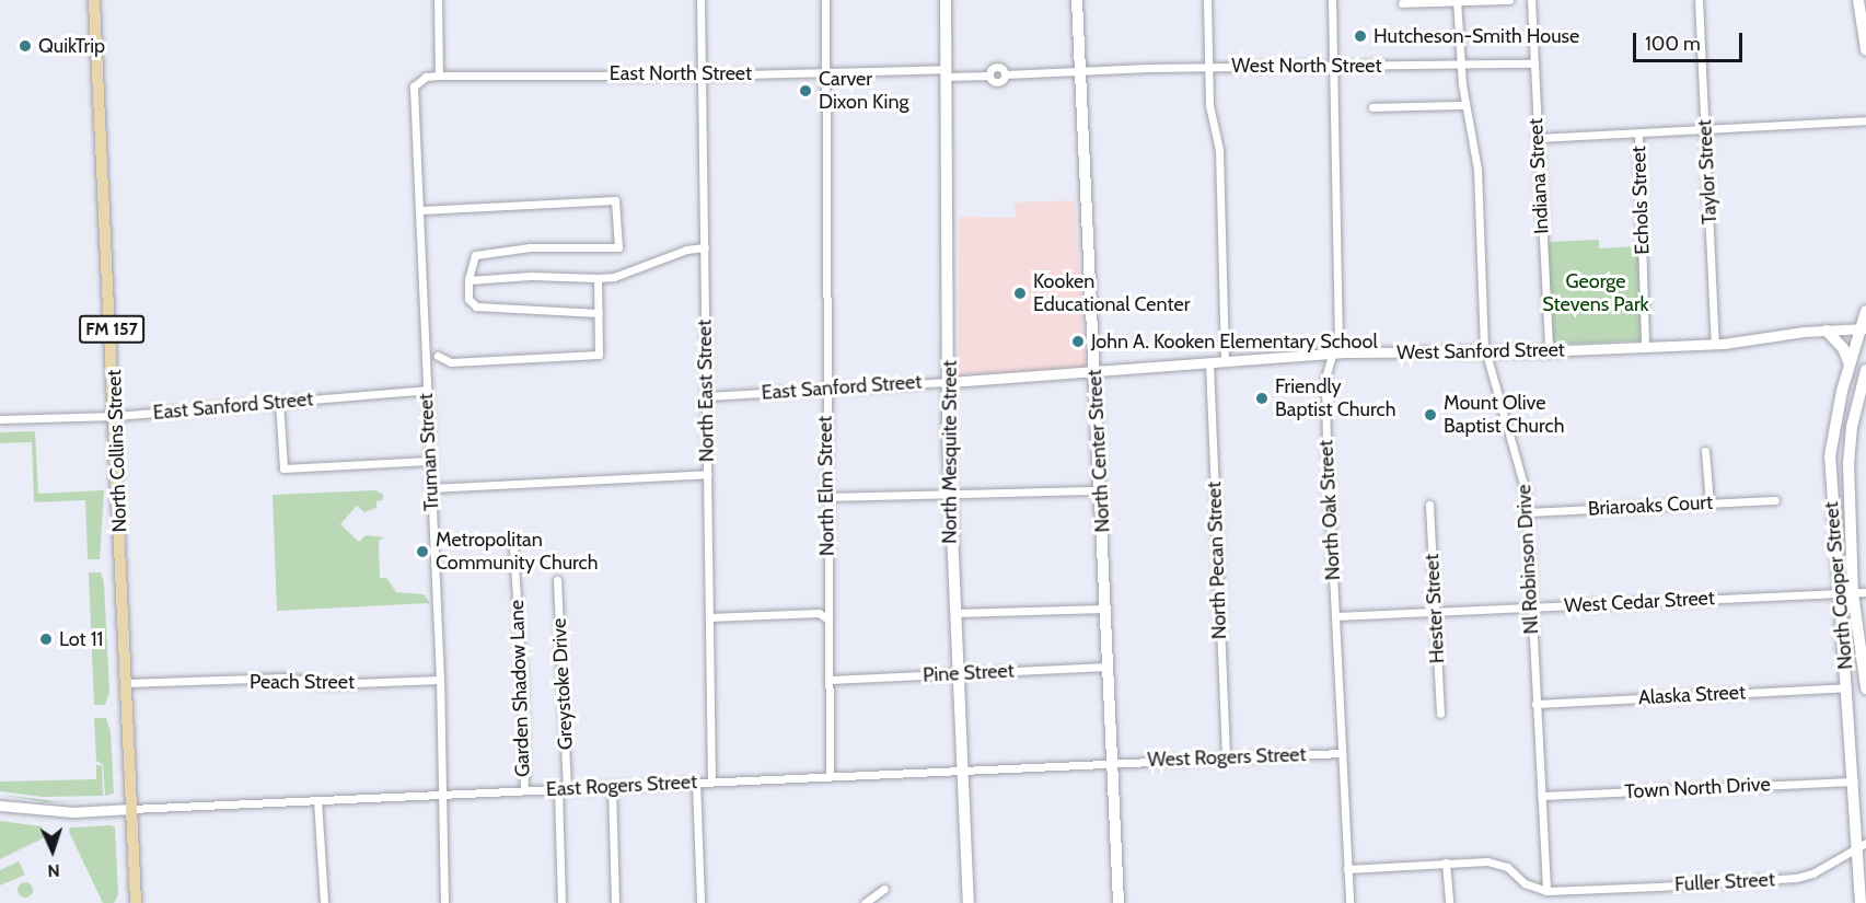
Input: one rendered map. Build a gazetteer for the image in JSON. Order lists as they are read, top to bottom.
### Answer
{
  "streets": {
    "main road": [
      "FM 157",
      "North Collins Street",
      "North Center Street",
      "North Mesquite Street",
      "North Cooper Street"
    ],
    "street": [
      "West North Street",
      "East North Street",
      "Taylor Street",
      "Indiana Street",
      "Echols Street",
      "West Sanford Street",
      "East Sanford Street",
      "North East Street",
      "Truman Street",
      "North Elm Street",
      "Briaroaks Court",
      "North Oak Street",
      "Nl Robinson Drive",
      "North Pecan Street",
      "West Cedar Street",
      "Hester Street",
      "Pine Street",
      "Peach Street",
      "Greystoke Drive",
      "Garden Shadow Lane",
      "Alaska Street",
      "West Rogers Street",
      "East Rogers Street",
      "Town North Drive",
      "Fuller Street"
    ]
  },
  "crossings": [
    ["West North Street", "East North Street"],
    ["West North Street", "Indiana Street"],
    ["West North Street", "North Center Street"],
    ["West North Street", "North Oak Street"],
    ["West North Street", "Nl Robinson Drive"],
    ["East North Street", "North East Street"],
    ["East North Street", "North Center Street"],
    ["East North Street", "Truman Street"],
    ["East North Street", "North Mesquite Street"],
    ["East North Street", "North Elm Street"],
    ["Taylor Street", "West Sanford Street"],
    ["Indiana Street", "West Sanford Street"],
    ["Echols Street", "West Sanford Street"],
    ["West Sanford Street", "East Sanford Street"],
    ["West Sanford Street", "North Center Street"],
    ["West Sanford Street", "North Oak Street"],
    ["West Sanford Street", "Nl Robinson Drive"],
    ["West Sanford Street", "North Pecan Street"],
    ["West Sanford Street", "North Cooper Street"],
    ["East Sanford Street", "North East Street"],
    ["East Sanford Street", "North Collins Street"],
    ["East Sanford Street", "North Center Street"],
    ["East Sanford Street", "Truman Street"],
    ["East Sanford Street", "North Mesquite Street"],
    ["East Sanford Street", "North Elm Street"],
    ["North East Street", "East Rogers Street"],
    ["North Collins Street", "Peach Street"],
    ["North Collins Street", "East Rogers Street"],
    ["North Center Street", "Pine Street"],
    ["North Center Street", "West Rogers Street"],
    ["North Center Street", "East Rogers Street"],
    ["Truman Street", "Peach Street"],
    ["Truman Street", "East Rogers Street"],
    ["North Mesquite Street", "Pine Street"],
    ["North Mesquite Street", "East Rogers Street"],
    ["North Elm Street", "Pine Street"],
    ["North Elm Street", "East Rogers Street"],
    ["Briaroaks Court", "Nl Robinson Drive"],
    ["North Oak Street", "West Cedar Street"],
    ["North Oak Street", "West Rogers Street"],
    ["North Oak Street", "Fuller Street"],
    ["Nl Robinson Drive", "West Cedar Street"],
    ["Nl Robinson Drive", "Alaska Street"],
    ["Nl Robinson Drive", "Town North Drive"],
    ["Nl Robinson Drive", "Fuller Street"],
    ["North Pecan Street", "West Rogers Street"],
    ["North Cooper Street", "West Cedar Street"],
    ["North Cooper Street", "Alaska Street"],
    ["North Cooper Street", "Town North Drive"],
    ["North Cooper Street", "Fuller Street"],
    ["West Cedar Street", "Hester Street"],
    ["Greystoke Drive", "East Rogers Street"],
    ["Garden Shadow Lane", "East Rogers Street"],
    ["West Rogers Street", "East Rogers Street"]
  ],
  "parks": ["George Stevens Park"],
  "places": [
    "Hutcheson-Smith House",
    "QuikTrip",
    "Carver Dixon King",
    "Kooken Educational Center",
    "John A. Kooken Elementary School",
    "Friendly Baptist Church",
    "Mount Olive Baptist Church",
    "Metropolitan Community Church",
    "Lot 11"
  ],
  "scale_bar": "100 m",
  "north": "bottom"
}
